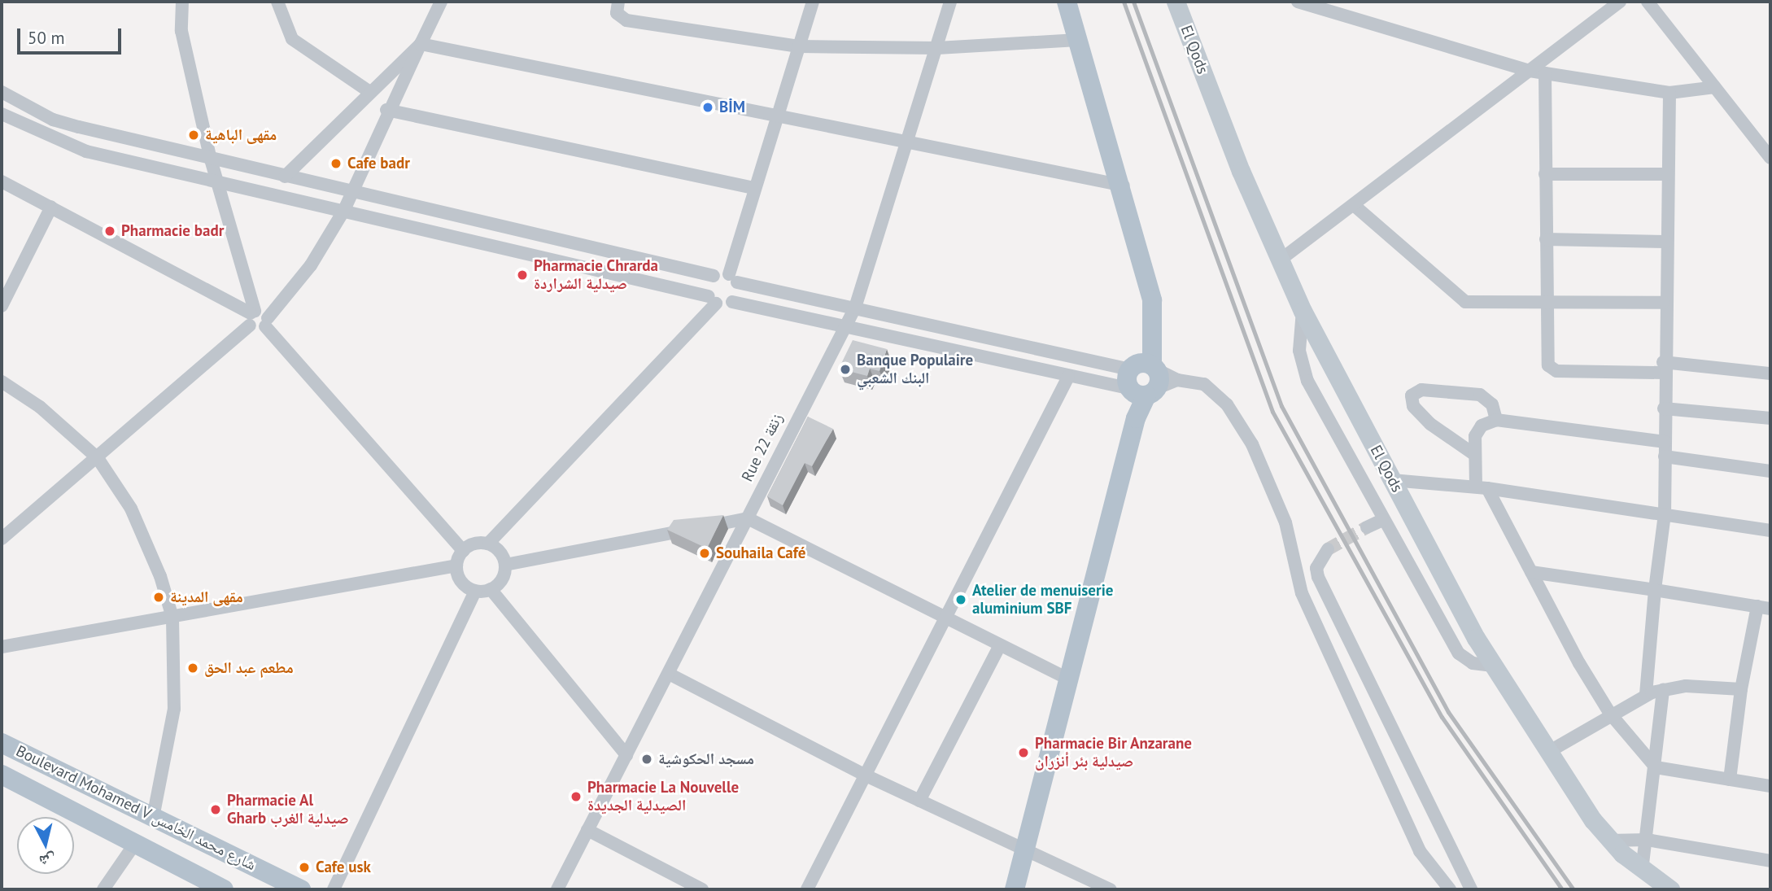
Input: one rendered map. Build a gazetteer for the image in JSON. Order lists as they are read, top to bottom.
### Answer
{
  "streets": {
    "main road": ["Boulevard Mohamed V شارع محمد الخامس"],
    "street": ["El Qods", "Rue 22 زنقة"]
  },
  "places": [
    "BİM",
    "مقهى الباهية",
    "Cafe badr",
    "Pharmacie badr",
    "Pharmacie Chrarda صيدلية الشراردة",
    "Banque Populaire البنك الشعبي",
    "Souhaila Café",
    "مقهى المدينة",
    "Atelier de menuiserie aluminium SBF",
    "مطعم عبد الحق",
    "Pharmacie Bir Anzarane صيدلية بئر أنزران",
    "مسجد الحكوشية",
    "Pharmacie La Nouvelle الصيدلية الجديدة",
    "Pharmacie Al Gharb صيدلية الغرب",
    "Cafe usk"
  ],
  "scale_bar": "50 m",
  "north": "bottom"
}
